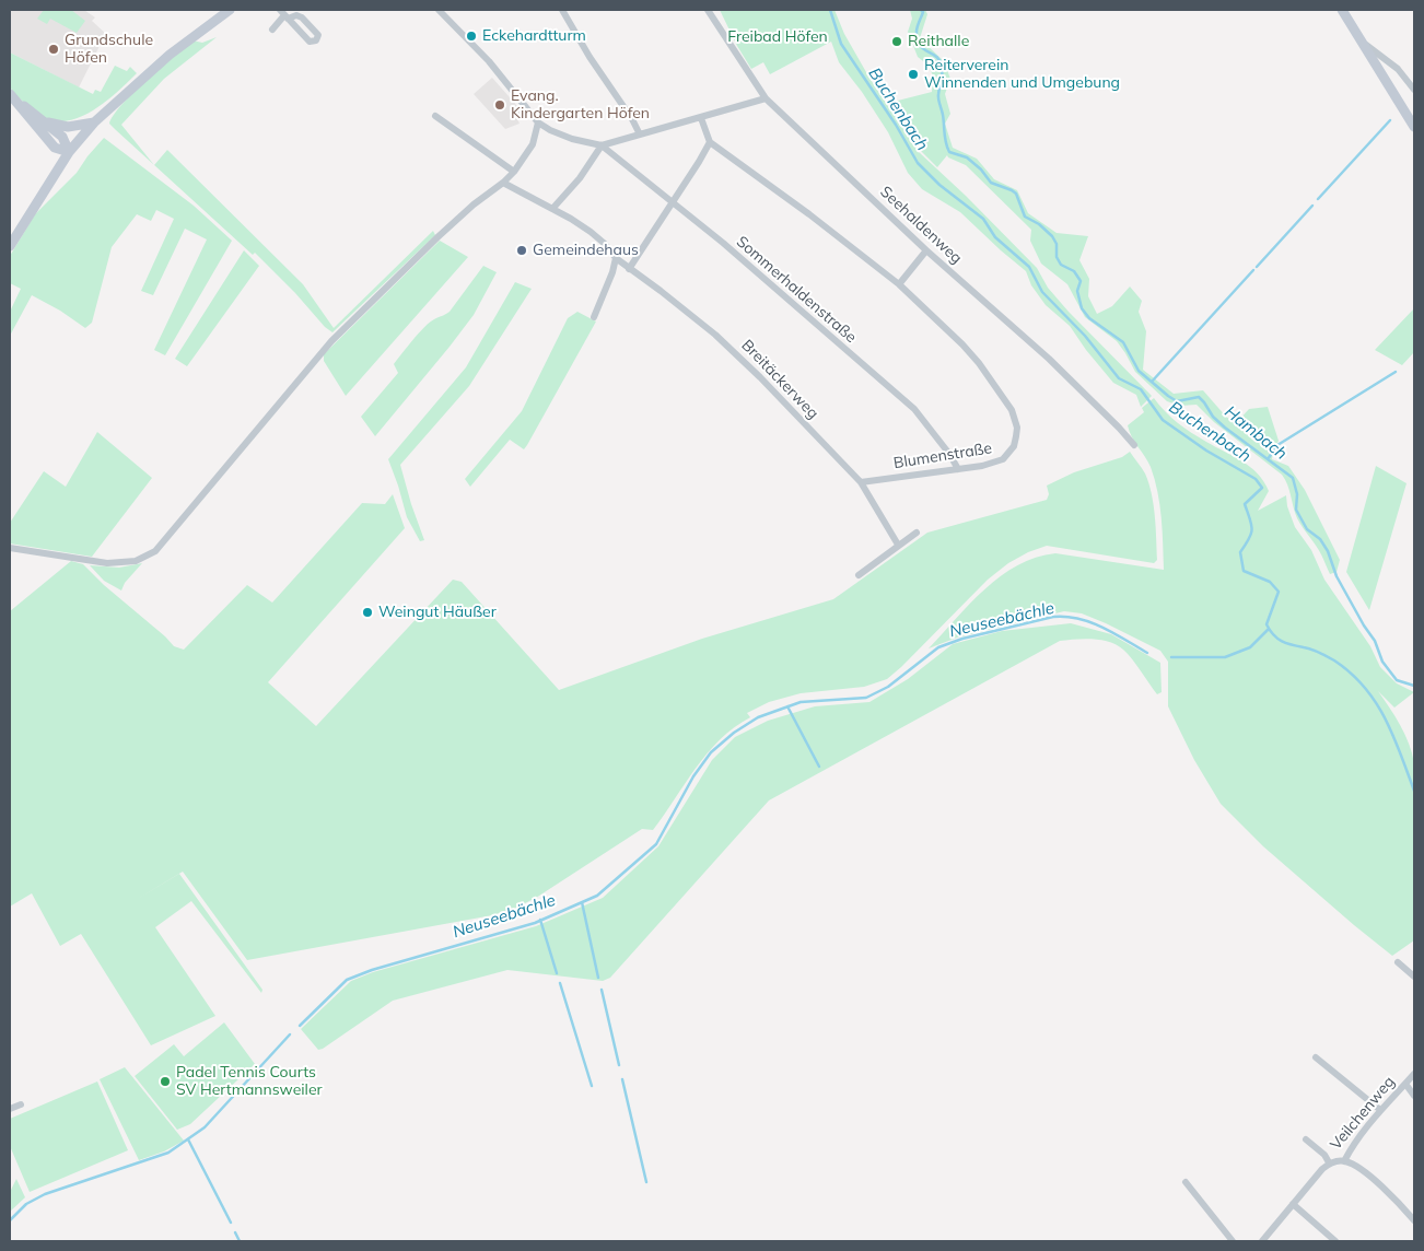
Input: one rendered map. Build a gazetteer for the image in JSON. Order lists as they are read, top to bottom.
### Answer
{
  "streets": {
    "street": [
      "Seehaldenweg",
      "Sommerhaldenstraße",
      "Breitäckerweg",
      "Blumenstraße",
      "Veilchenweg"
    ]
  },
  "crossings": [
    ["Sommerhaldenstraße", "Blumenstraße"],
    ["Breitäckerweg", "Blumenstraße"]
  ],
  "water": ["Buchenbach", "Hambach", "Neuseebächle"],
  "parks": ["Freibad Höfen"],
  "places": [
    "Eckehardtturm",
    "Reithalle",
    "Grundschule Höfen",
    "Reiterverein Winnenden und Umgebung",
    "Evang. Kindergarten Höfen",
    "Gemeindehaus",
    "Weingut Häußer",
    "Padel Tennis Courts SV Hertmannsweiler"
  ]
}
